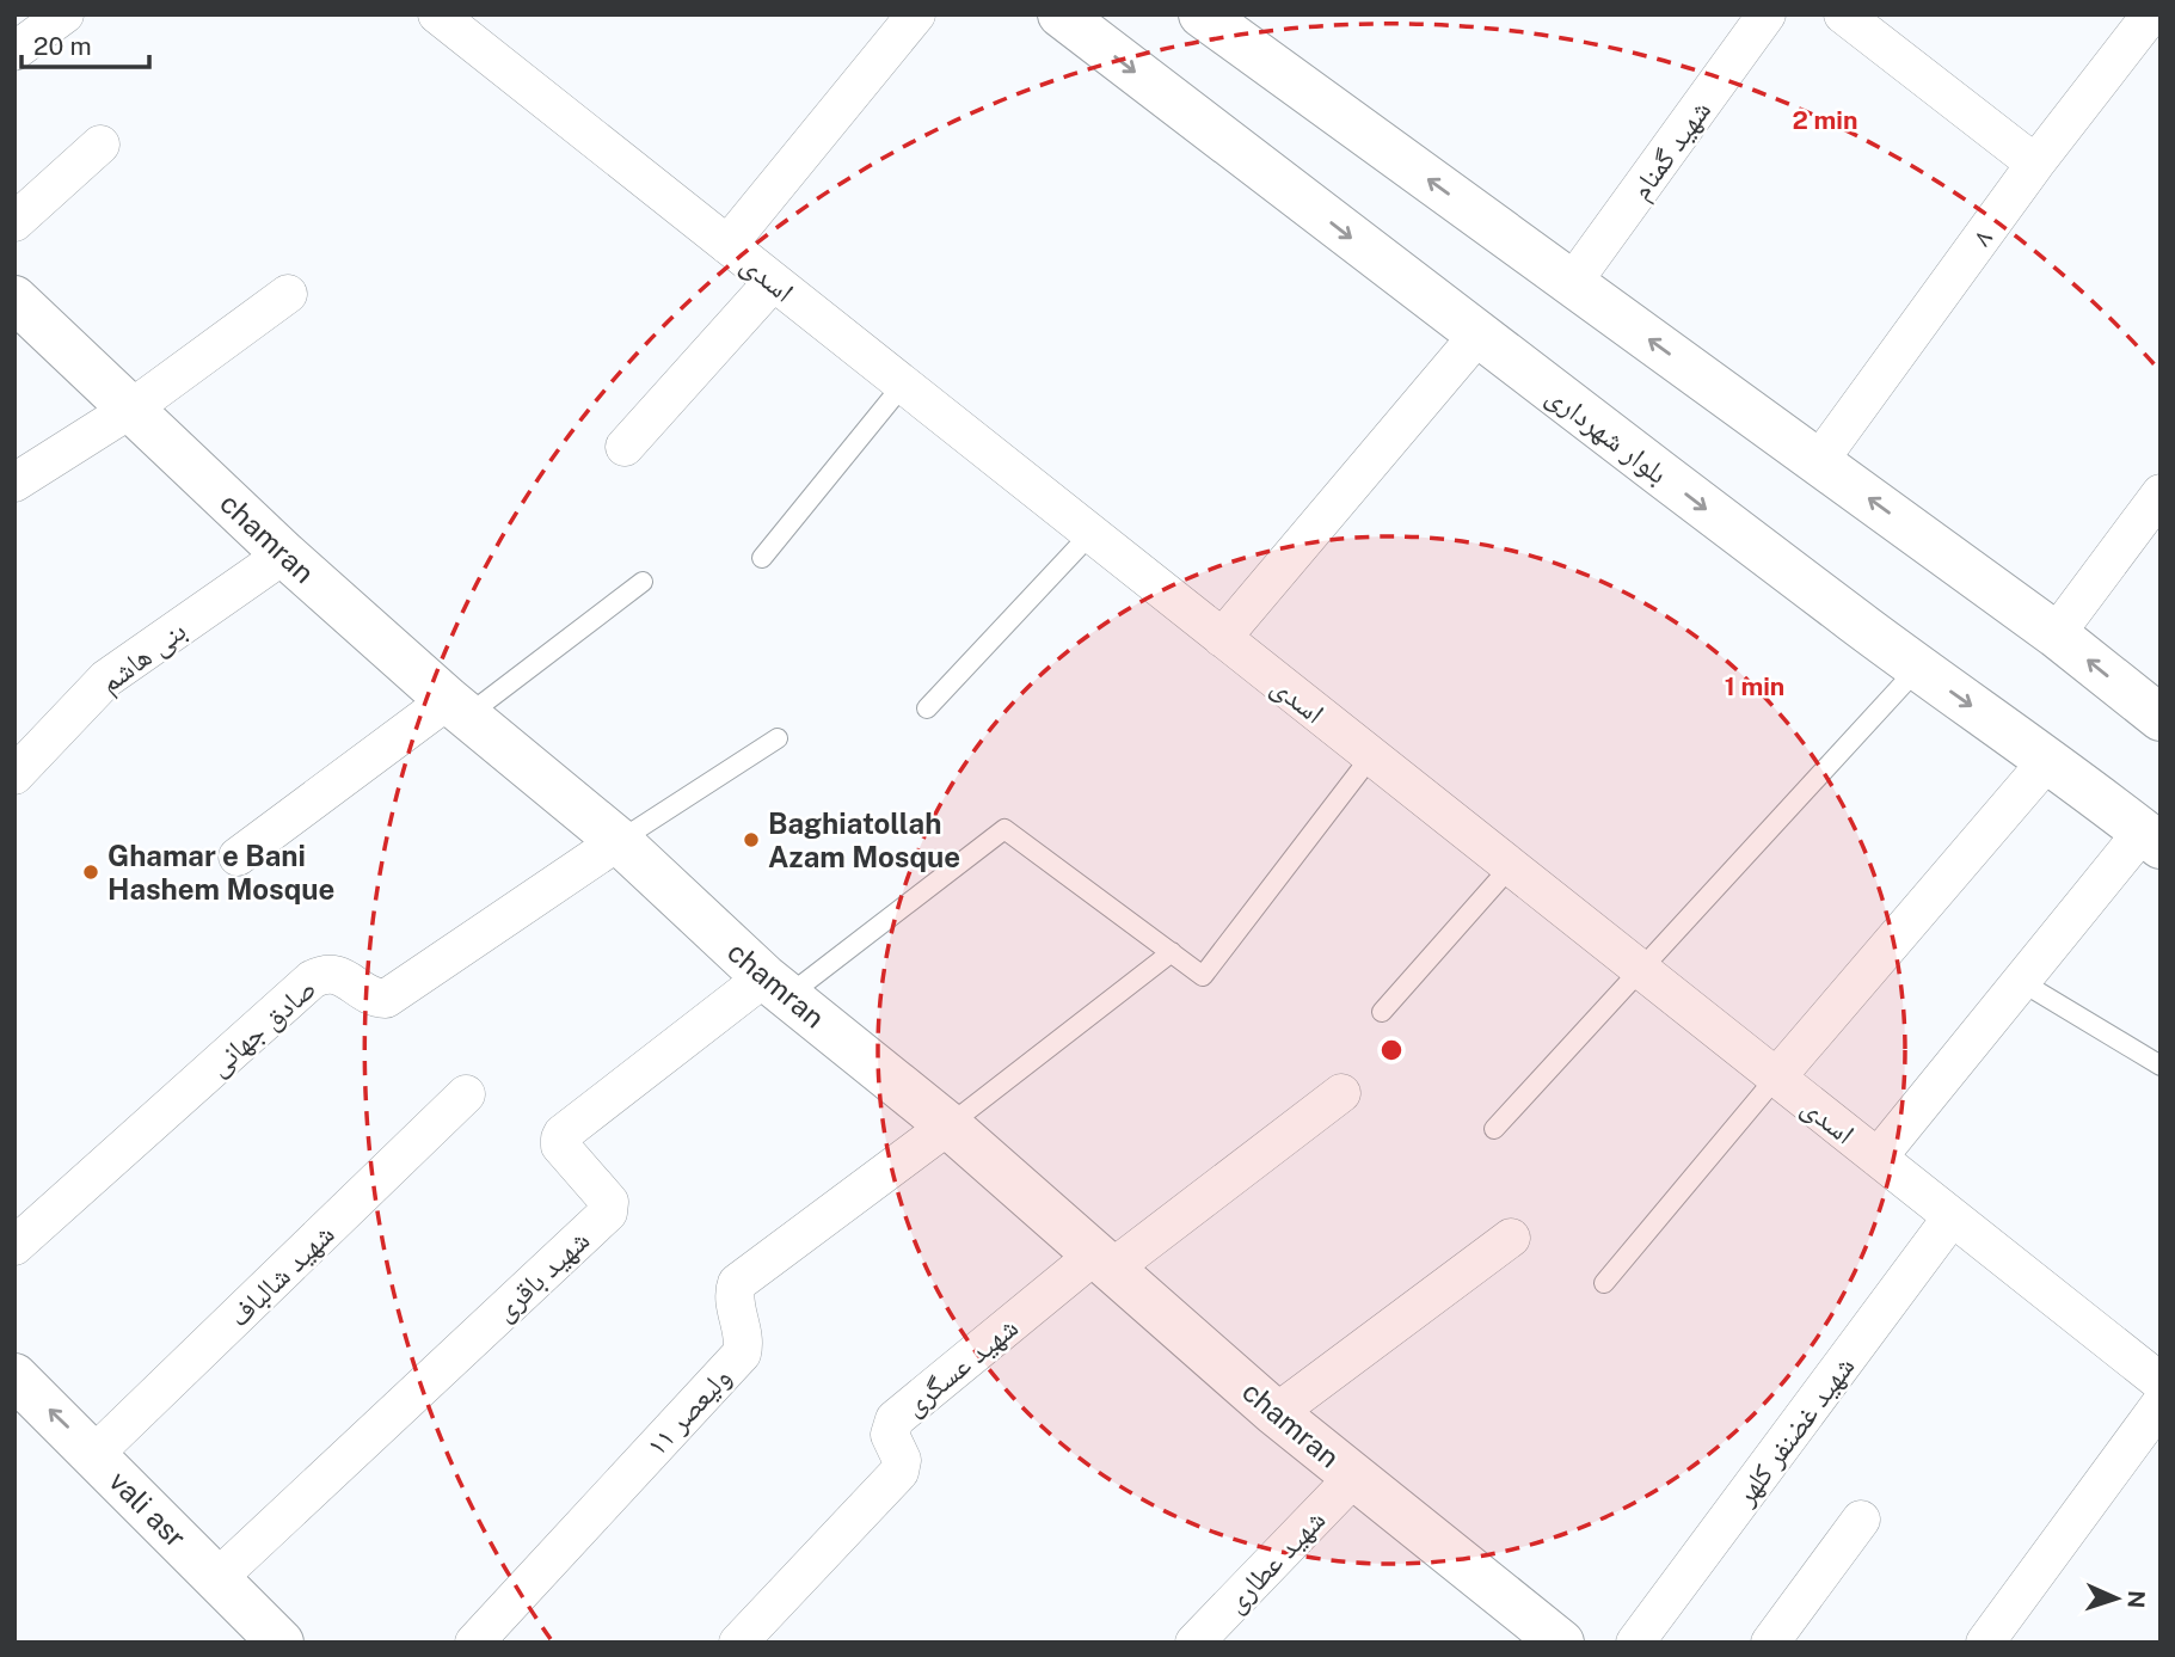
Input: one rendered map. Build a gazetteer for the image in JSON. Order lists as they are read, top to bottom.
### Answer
{
  "streets": {
    "main road": ["بلوار شهرداری", "chamran", "vali asr"],
    "street": [
      "شهید گمنام",
      "۸",
      "اسدی",
      "بنی هاشم",
      "صادق جهانی",
      "شهید شالباف",
      "شهید باقری",
      "شهید عسگری",
      "ولیعصر ۱۱",
      "شهید غضنفر کلهر",
      "شهید عطاری"
    ]
  },
  "crossings": [
    ["اسدی", "شهید غضنفر کلهر"],
    ["chamran", "بنی هاشم"],
    ["chamran", "صادق جهانی"],
    ["chamran", "شهید باقری"],
    ["chamran", "شهید عسگری"],
    ["chamran", "ولیعصر ۱۱"],
    ["chamran", "شهید عطاری"],
    ["شهید شالباف", "vali asr"],
    ["شهید باقری", "vali asr"]
  ],
  "places": ["Baghiatollah Azam Mosque", "Ghamar e Bani Hashem Mosque"],
  "scale_bar": "20 m",
  "north": "right",
  "rings": ["2 min", "1 min"]
}
